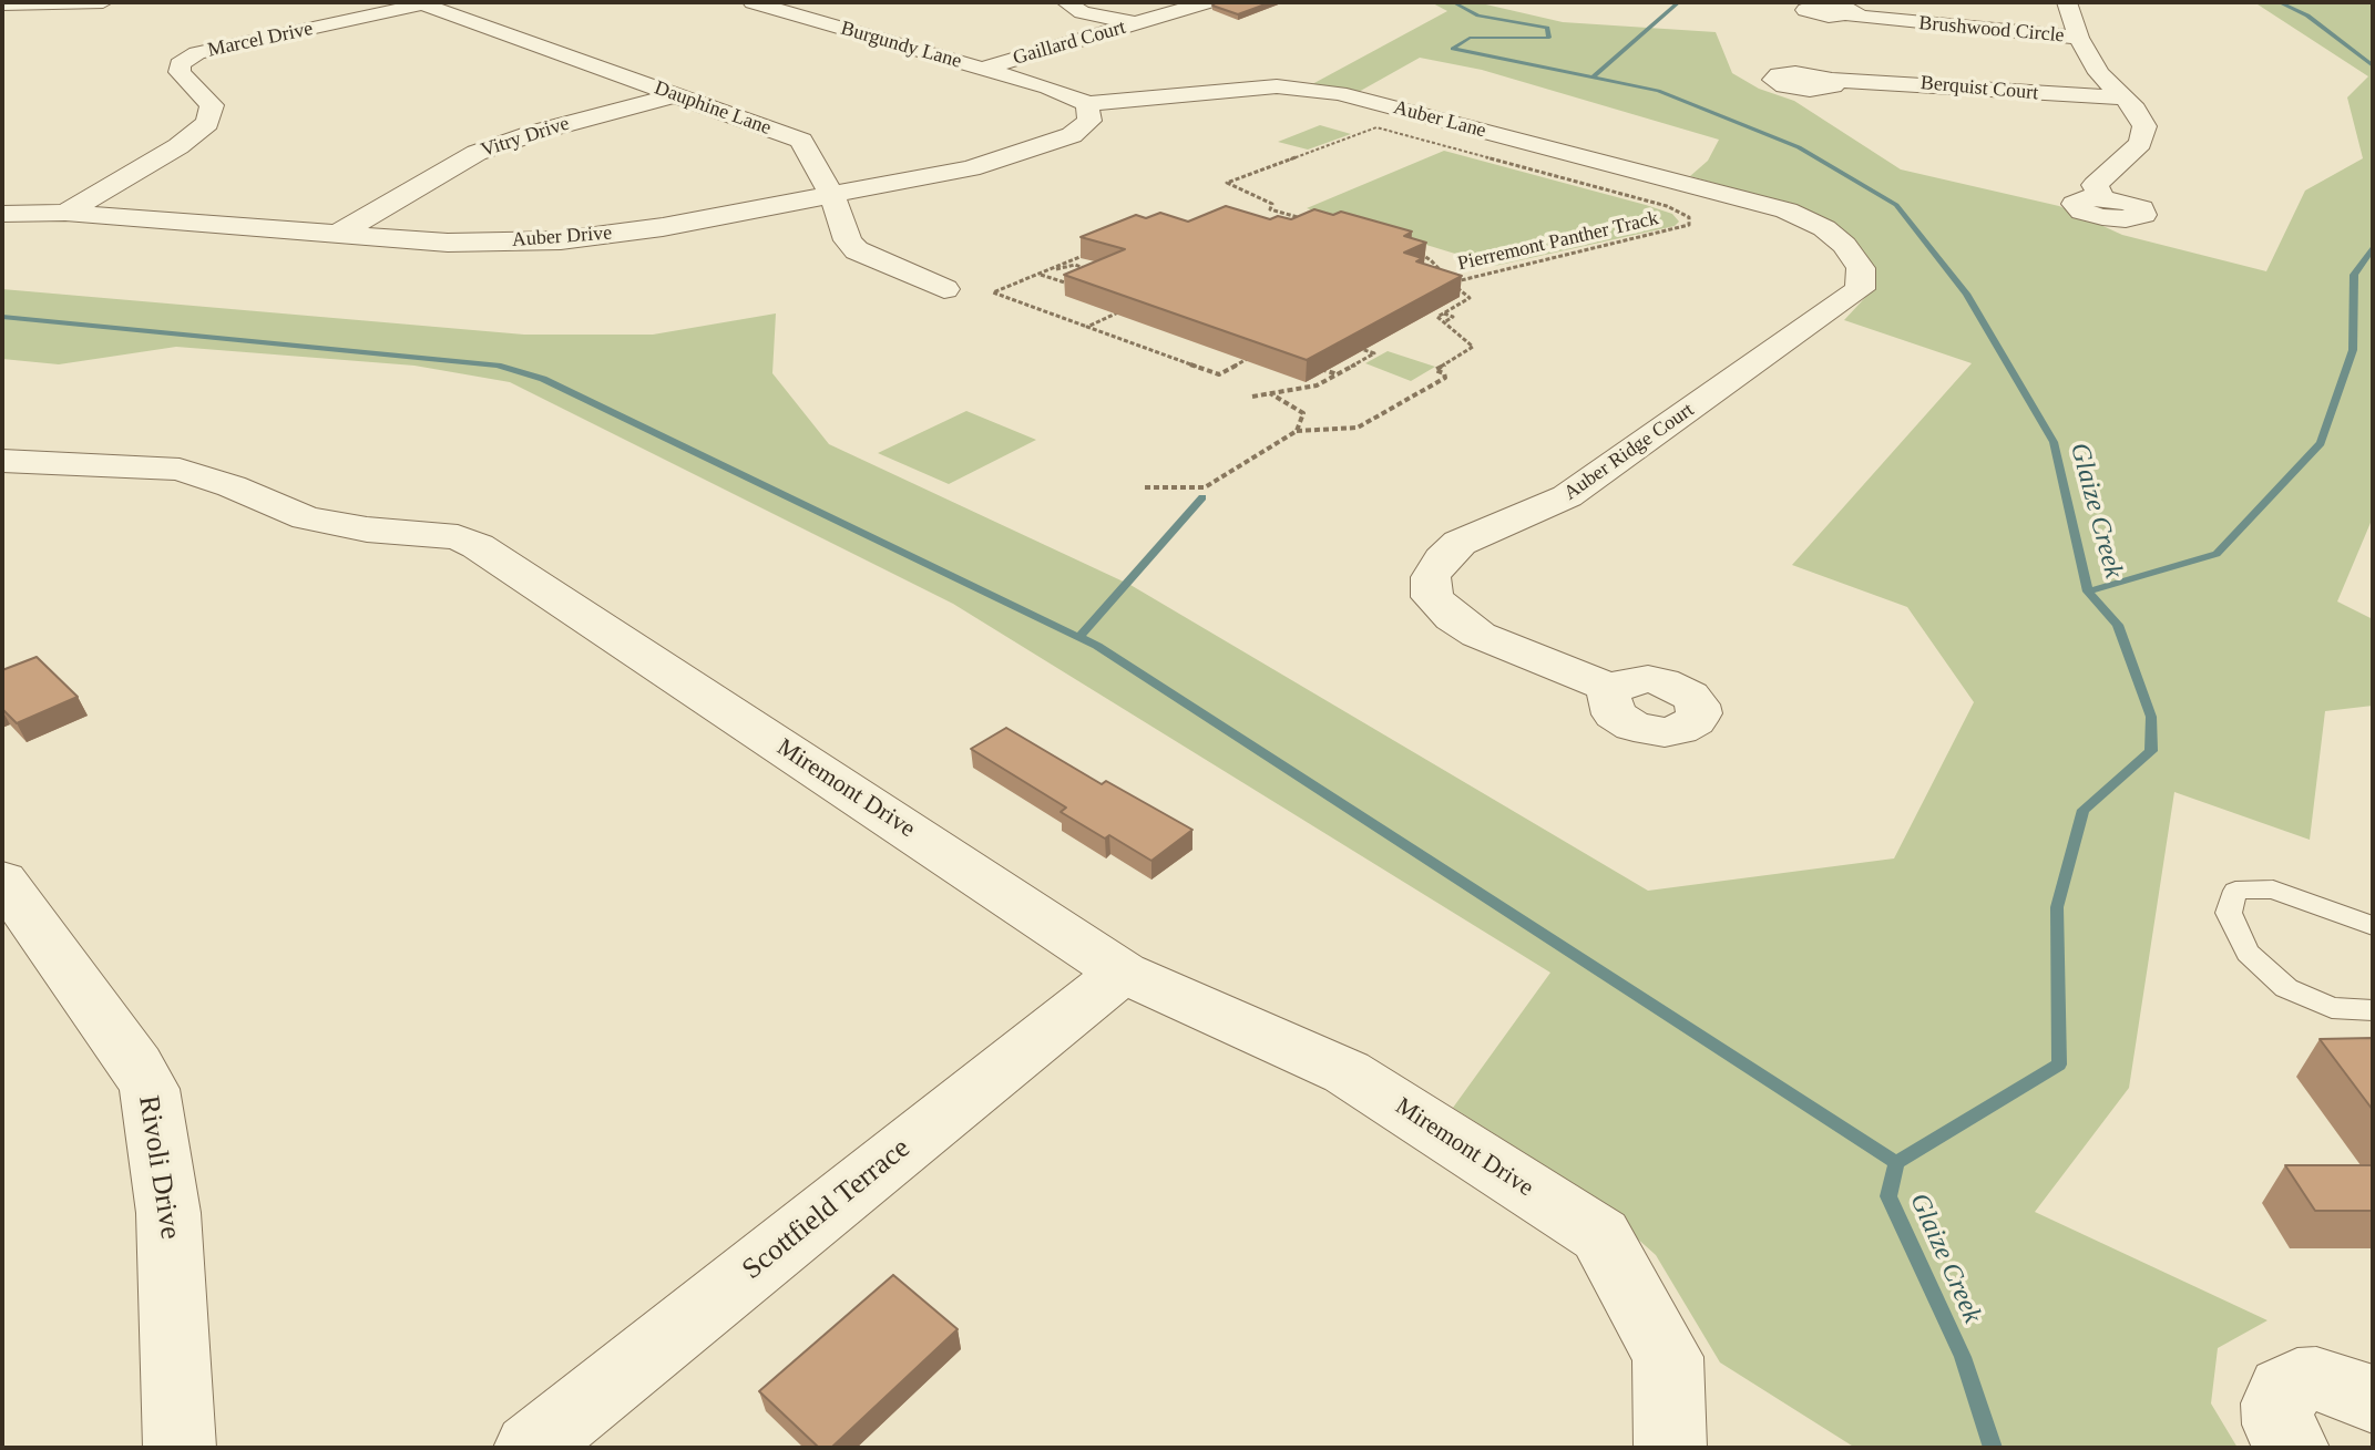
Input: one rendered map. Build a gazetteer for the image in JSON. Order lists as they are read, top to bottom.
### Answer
{
  "streets": {
    "street": [
      "Brushwood Circle",
      "Marcel Drive",
      "Gaillard Court",
      "Burgundy Lane",
      "Berquist Court",
      "Dauphine Lane",
      "Auber Lane",
      "Vitry Drive",
      "Auber Drive",
      "Auber Ridge Court",
      "Miremont Drive",
      "Rivoli Drive",
      "Scottfield Terrace"
    ],
    "path": ["Pierremont Panther Track"]
  },
  "crossings": [
    ["Marcel Drive", "Dauphine Lane"],
    ["Marcel Drive", "Auber Drive"],
    ["Gaillard Court", "Burgundy Lane"],
    ["Burgundy Lane", "Auber Lane"],
    ["Dauphine Lane", "Vitry Drive"],
    ["Dauphine Lane", "Auber Drive"],
    ["Auber Lane", "Auber Drive"],
    ["Auber Lane", "Auber Ridge Court"],
    ["Vitry Drive", "Auber Drive"],
    ["Miremont Drive", "Scottfield Terrace"]
  ],
  "water": ["Glaize Creek"]
}
